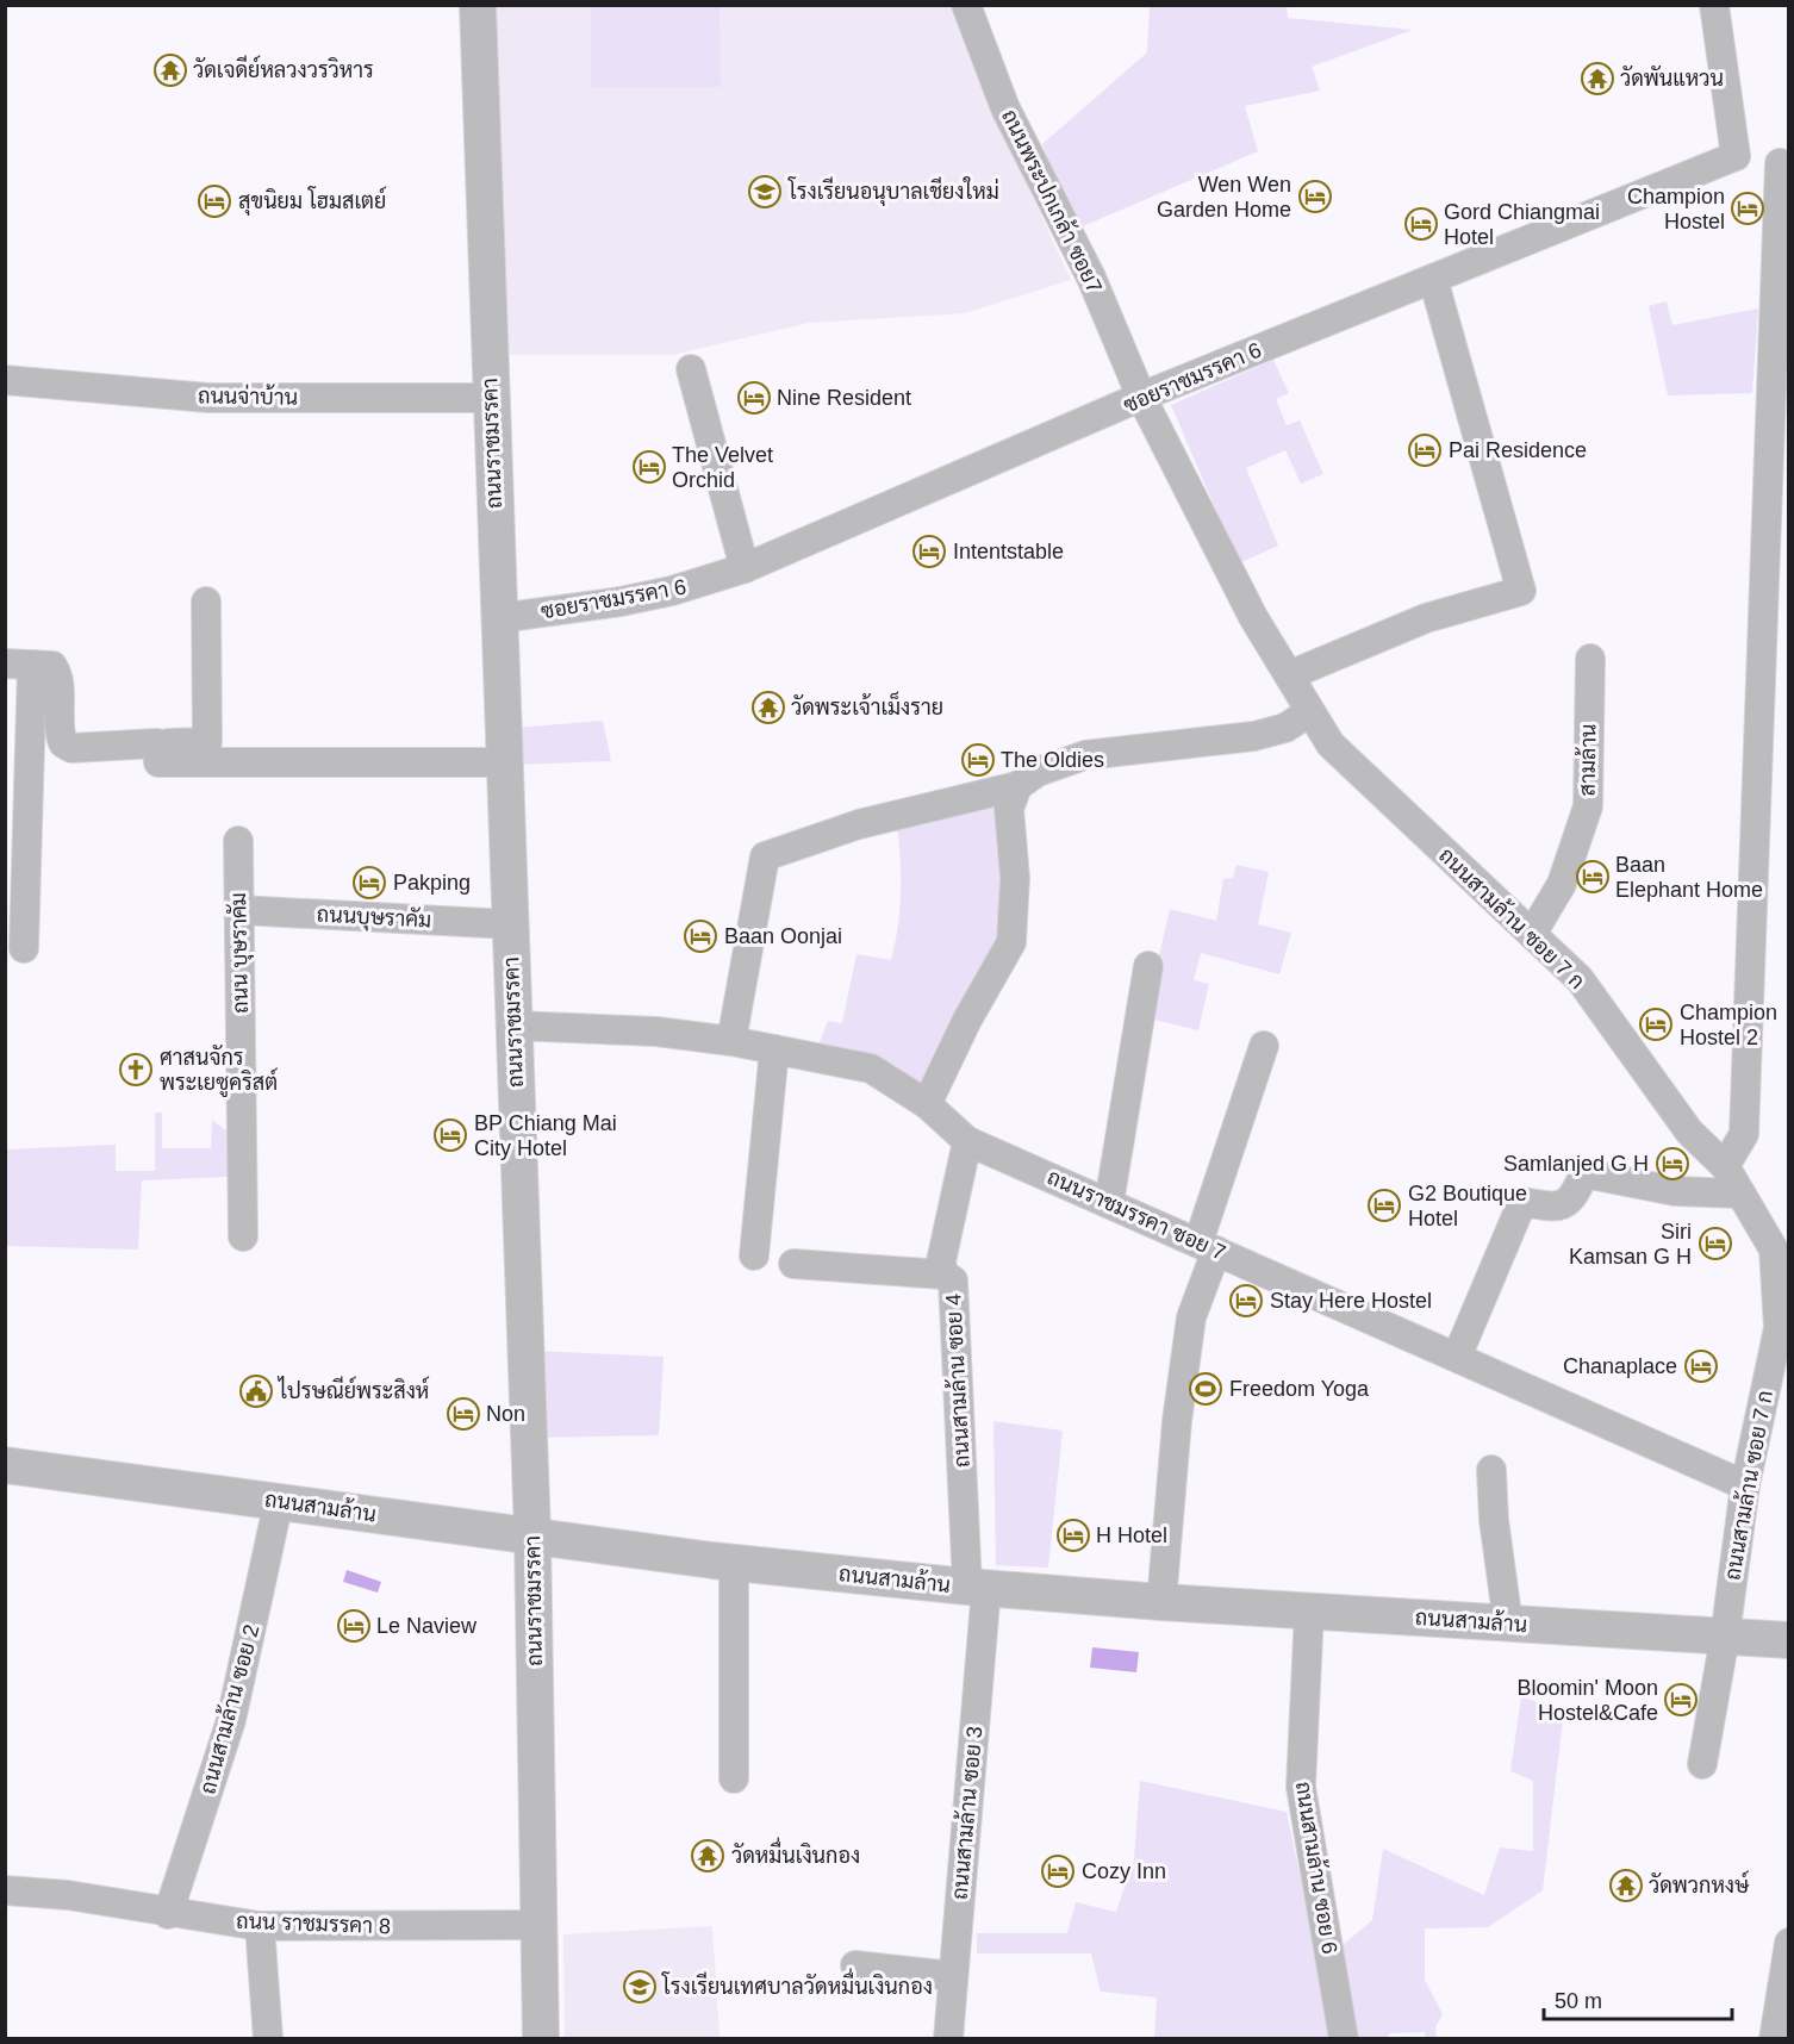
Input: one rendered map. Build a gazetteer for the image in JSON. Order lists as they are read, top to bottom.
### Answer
{
  "streets": {
    "street": [
      "ถนนพระปกเกล้า ซอย7",
      "ซอยราชมรรคา 6",
      "ถนนจ่าบ้าน",
      "ถนนราชมรรคา",
      "สามล้าน",
      "ถนนบุษราคัม",
      "ถนนสามล้าน ซอย 7 ก",
      "ถนน บุษราคัม",
      "ถนนราชมรรคา ซอย 7",
      "ถนนสามล้าน ซอย 4",
      "ถนนสามล้าน",
      "ถนนสามล้าน ซอย 2",
      "ถนนสามล้าน ซอย 3",
      "ถนนสามล้าน ซอย 6",
      "ถนน ราชมรรคา 8"
    ]
  },
  "crossings": [
    ["ถนนพระปกเกล้า ซอย7", "ซอยราชมรรคา 6"],
    ["ถนนพระปกเกล้า ซอย7", "ถนนสามล้าน ซอย 7 ก"],
    ["ซอยราชมรรคา 6", "ถนนราชมรรคา"],
    ["ซอยราชมรรคา 6", "ถนนสามล้าน ซอย 7 ก"],
    ["ถนนจ่าบ้าน", "ถนนราชมรรคา"],
    ["ถนนราชมรรคา", "ถนนบุษราคัม"],
    ["ถนนราชมรรคา", "ถนนราชมรรคา ซอย 7"],
    ["ถนนราชมรรคา", "ถนนสามล้าน"],
    ["ถนนราชมรรคา", "ถนน ราชมรรคา 8"],
    ["สามล้าน", "ถนนสามล้าน ซอย 7 ก"],
    ["ถนนบุษราคัม", "ถนน บุษราคัม"],
    ["ถนนสามล้าน ซอย 7 ก", "ถนนราชมรรคา ซอย 7"],
    ["ถนนสามล้าน ซอย 7 ก", "ถนนสามล้าน"],
    ["ถนนราชมรรคา ซอย 7", "ถนนสามล้าน ซอย 4"],
    ["ถนนสามล้าน ซอย 4", "ถนนสามล้าน"],
    ["ถนนสามล้าน ซอย 4", "ถนนสามล้าน ซอย 3"],
    ["ถนนสามล้าน", "ถนนสามล้าน ซอย 2"],
    ["ถนนสามล้าน", "ถนนสามล้าน ซอย 3"],
    ["ถนนสามล้าน", "ถนนสามล้าน ซอย 6"],
    ["ถนนสามล้าน ซอย 2", "ถนน ราชมรรคา 8"]
  ],
  "places": {
    "temple": [
      "วัดเจดีย์หลวงวรวิหาร",
      "วัดพันแหวน",
      "วัดพระเจ้าเม็งราย",
      "วัดหมื่นเงินกอง",
      "วัดพวกหงษ์"
    ],
    "school or university": ["โรงเรียนอนุบาลเชียงใหม่", "โรงเรียนเทศบาลวัดหมื่นเงินกอง"],
    "hotel": [
      "Wen Wen Garden Home",
      "สุขนิยม โฮมสเตย์",
      "Champion Hostel",
      "Gord Chiangmai Hotel",
      "Nine Resident",
      "Pai Residence",
      "The Velvet Orchid",
      "Intentstable",
      "The Oldies",
      "Baan Elephant Home",
      "Pakping",
      "Baan Oonjai",
      "Champion Hostel 2",
      "BP Chiang Mai City Hotel",
      "Samlanjed G H",
      "G2 Boutique Hotel",
      "Siri Kamsan G H",
      "Stay Here Hostel",
      "Chanaplace",
      "Non",
      "H Hotel",
      "Le Naview",
      "Bloomin' Moon Hostel&Cafe",
      "Cozy Inn"
    ],
    "church": ["ศาสนจักร พระเยซูคริสต์"],
    "sports": ["Freedom Yoga"],
    "public building": ["ไปรษณีย์พระสิงห์"]
  },
  "scale_bar": "50 m"
}
